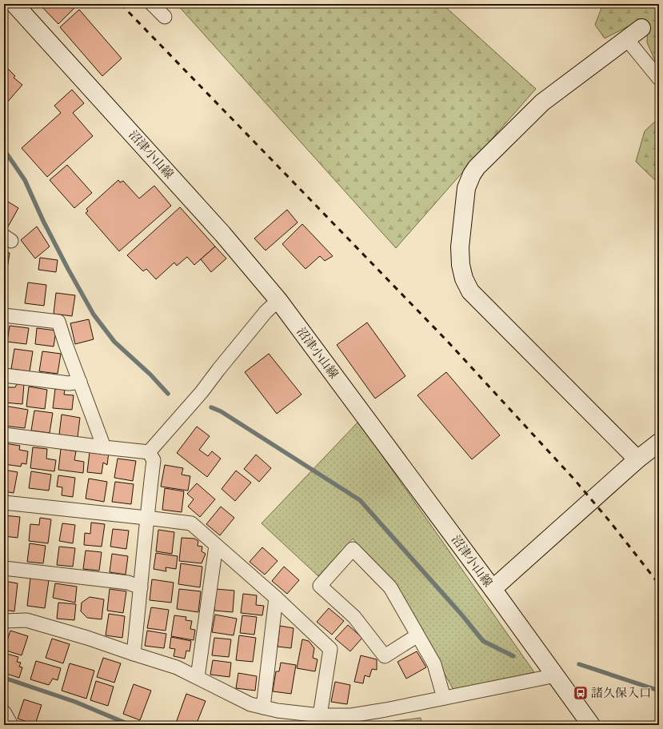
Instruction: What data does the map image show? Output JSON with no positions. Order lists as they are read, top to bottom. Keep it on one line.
{"streets":{"main road":["沼津小山線"]},"places":{"bus stop":["諸久保入口"]}}
